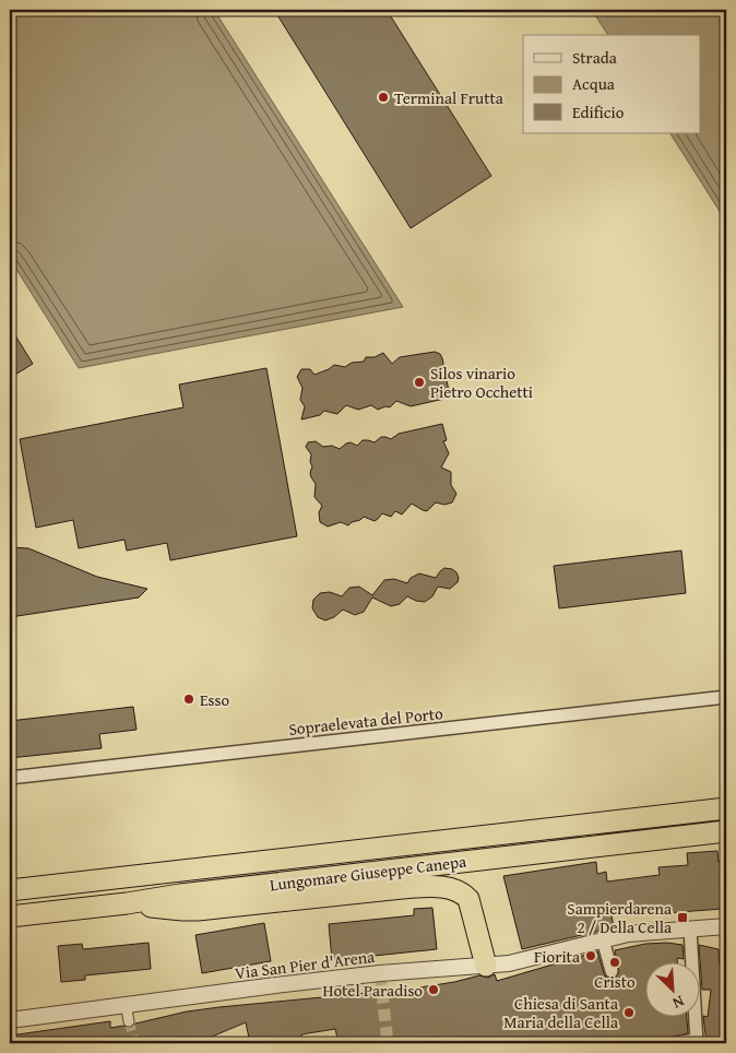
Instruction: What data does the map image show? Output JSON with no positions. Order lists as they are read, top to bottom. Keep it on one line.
{"streets":{"highway":["Lungomare Giuseppe Canepa"],"street":["Sopraelevata del Porto","Via San Pier d'Arena"]},"places":{"other":["Terminal Frutta","Silos vinario Pietro Occhetti","Esso","Fiorita","Cristo","Hotel Paradiso","Chiesa di Santa Maria della Cella"],"transit":["Sampierdarena 2 / Della Cella"]},"legend":["Strada","Acqua","Edificio"],"north":"bottom right"}
